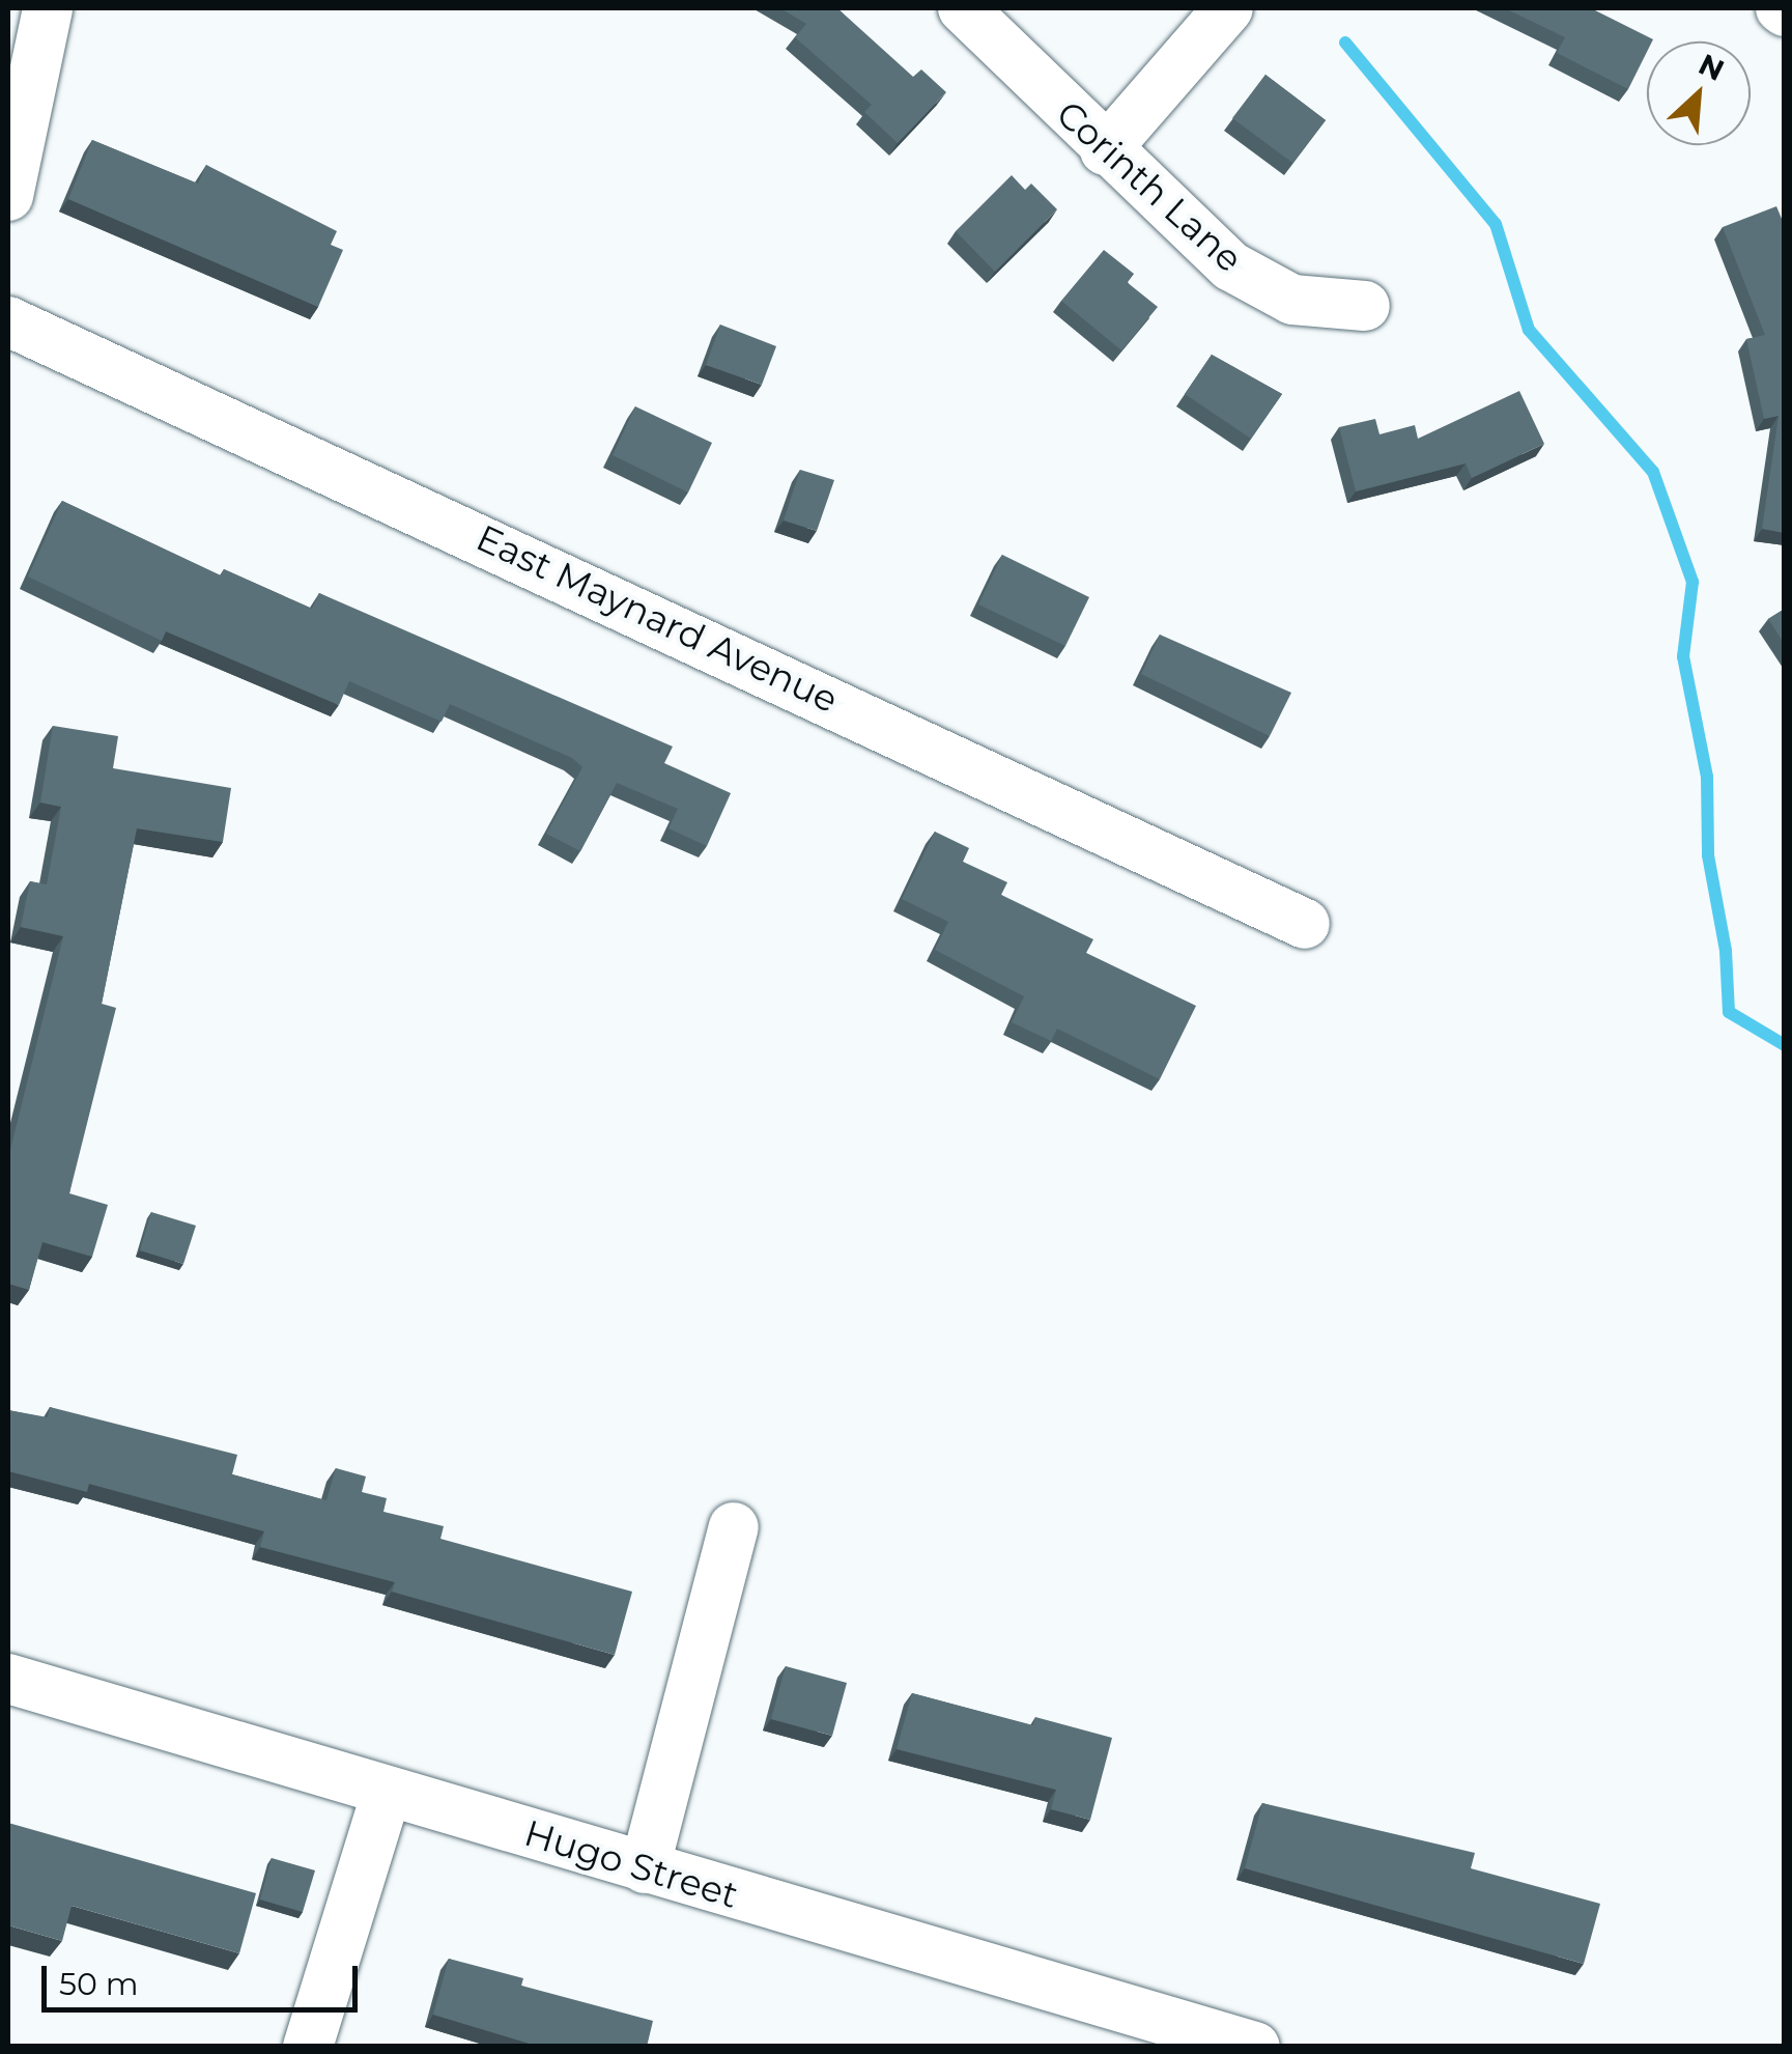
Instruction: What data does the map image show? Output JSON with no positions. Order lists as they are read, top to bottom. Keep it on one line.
{"streets":{"street":["Corinth Lane","East Maynard Avenue","Hugo Street"]},"scale_bar":"50 m","north":"top right"}
